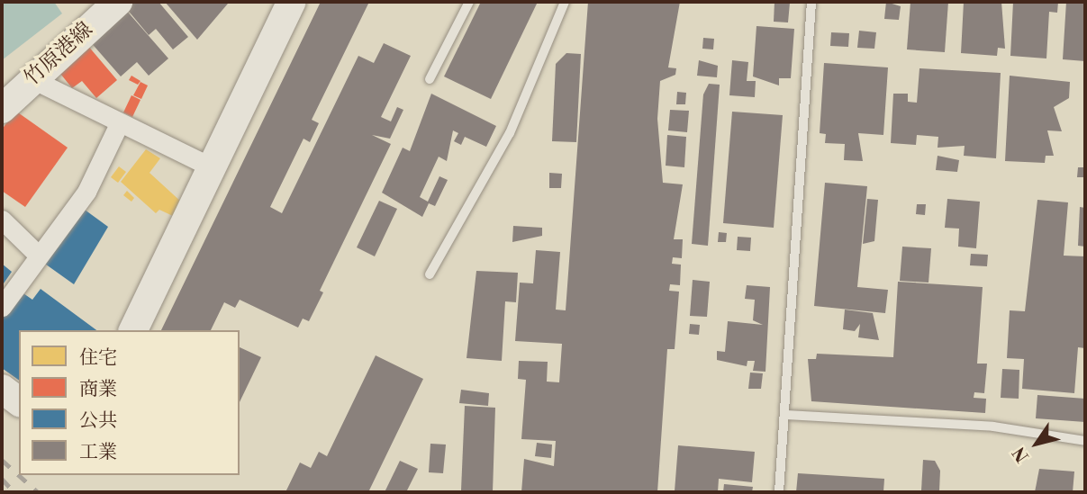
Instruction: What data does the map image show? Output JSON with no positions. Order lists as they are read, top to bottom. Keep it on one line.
{"streets":{"street":["竹原港線"]},"legend":["住宅","商業","公共","工業"],"north":"bottom left"}
